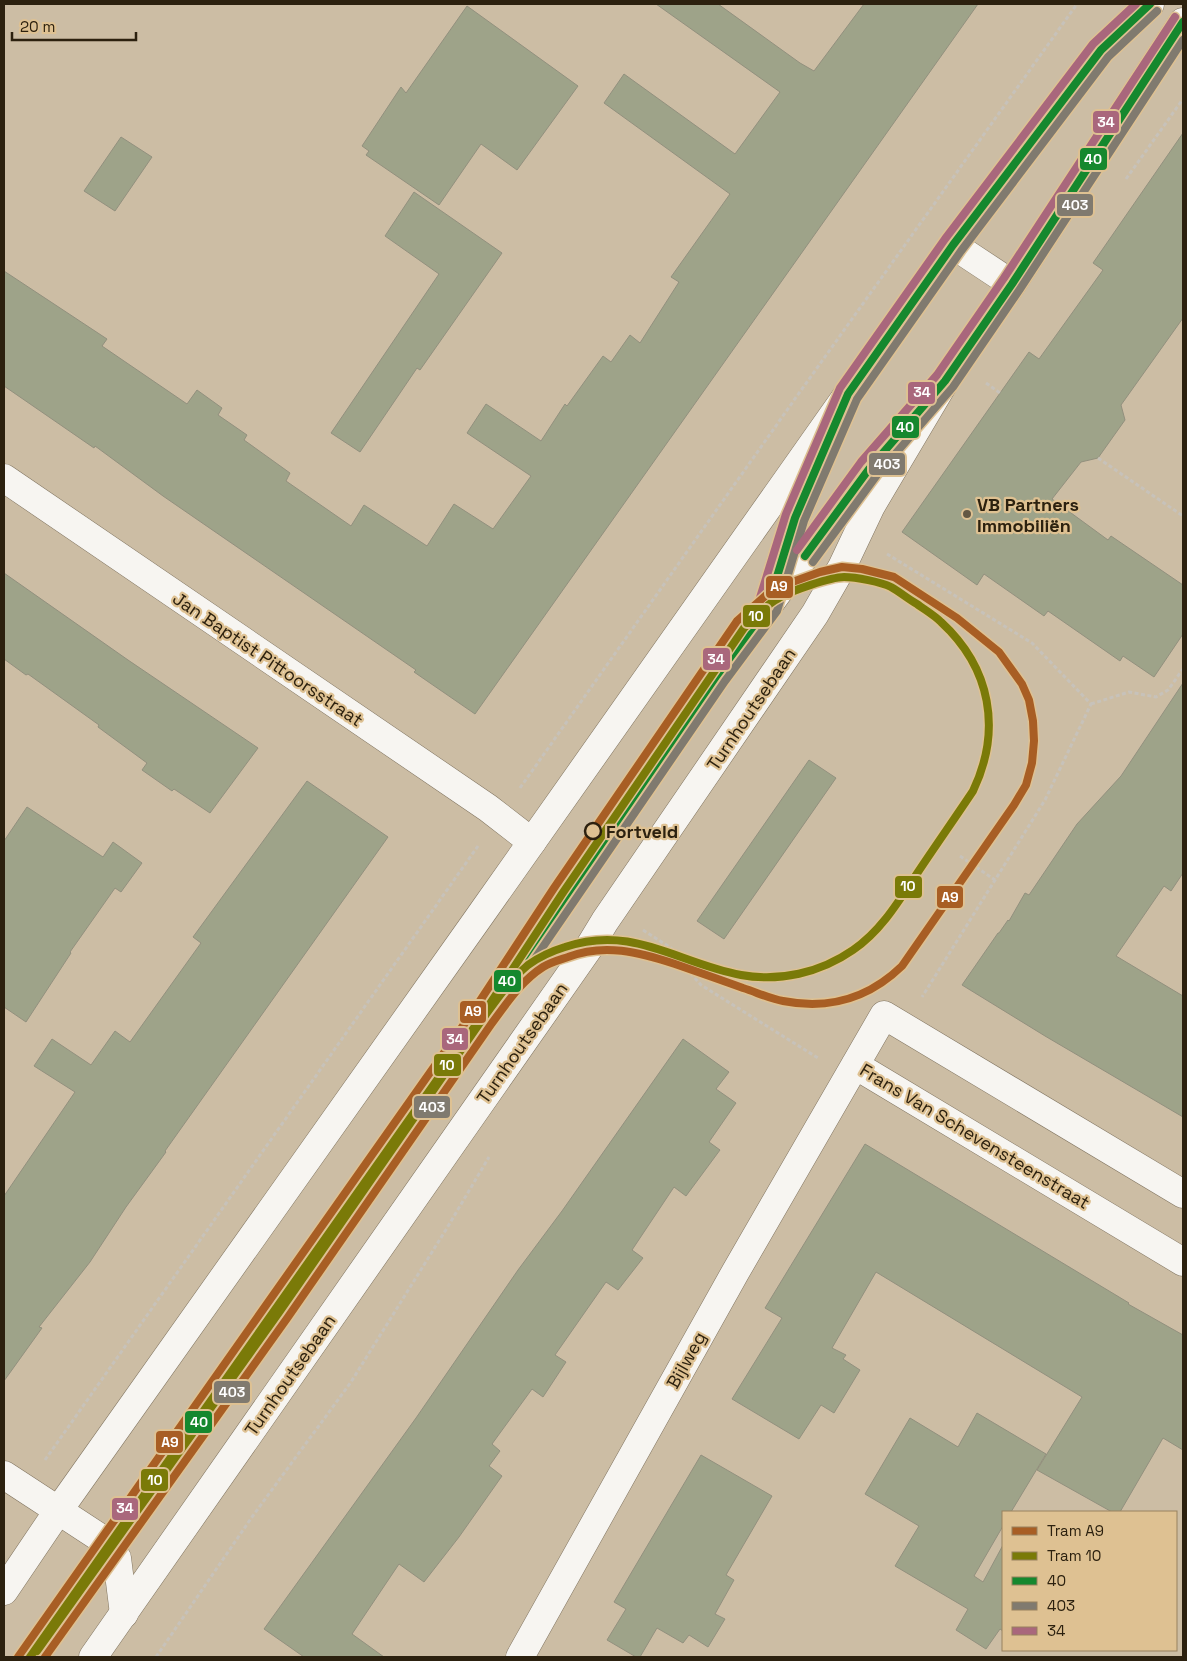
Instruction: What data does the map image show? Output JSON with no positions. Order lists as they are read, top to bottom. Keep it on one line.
{"streets":{"main road":["Jan Baptist Pittoorsstraat","Turnhoutsebaan","Frans Van Schevensteenstraat","Bijlweg"]},"crossings":[["Jan Baptist Pittoorsstraat","Turnhoutsebaan"],["Frans Van Schevensteenstraat","Bijlweg"]],"places":["VB Partners Immobiliën","Fortveld"],"lines":["transit line 40","transit line 34","transit line 403","tram line A9","tram line 10"],"legend":["Tram A9","Tram 10","40","403","34"],"scale_bar":"20 m"}
